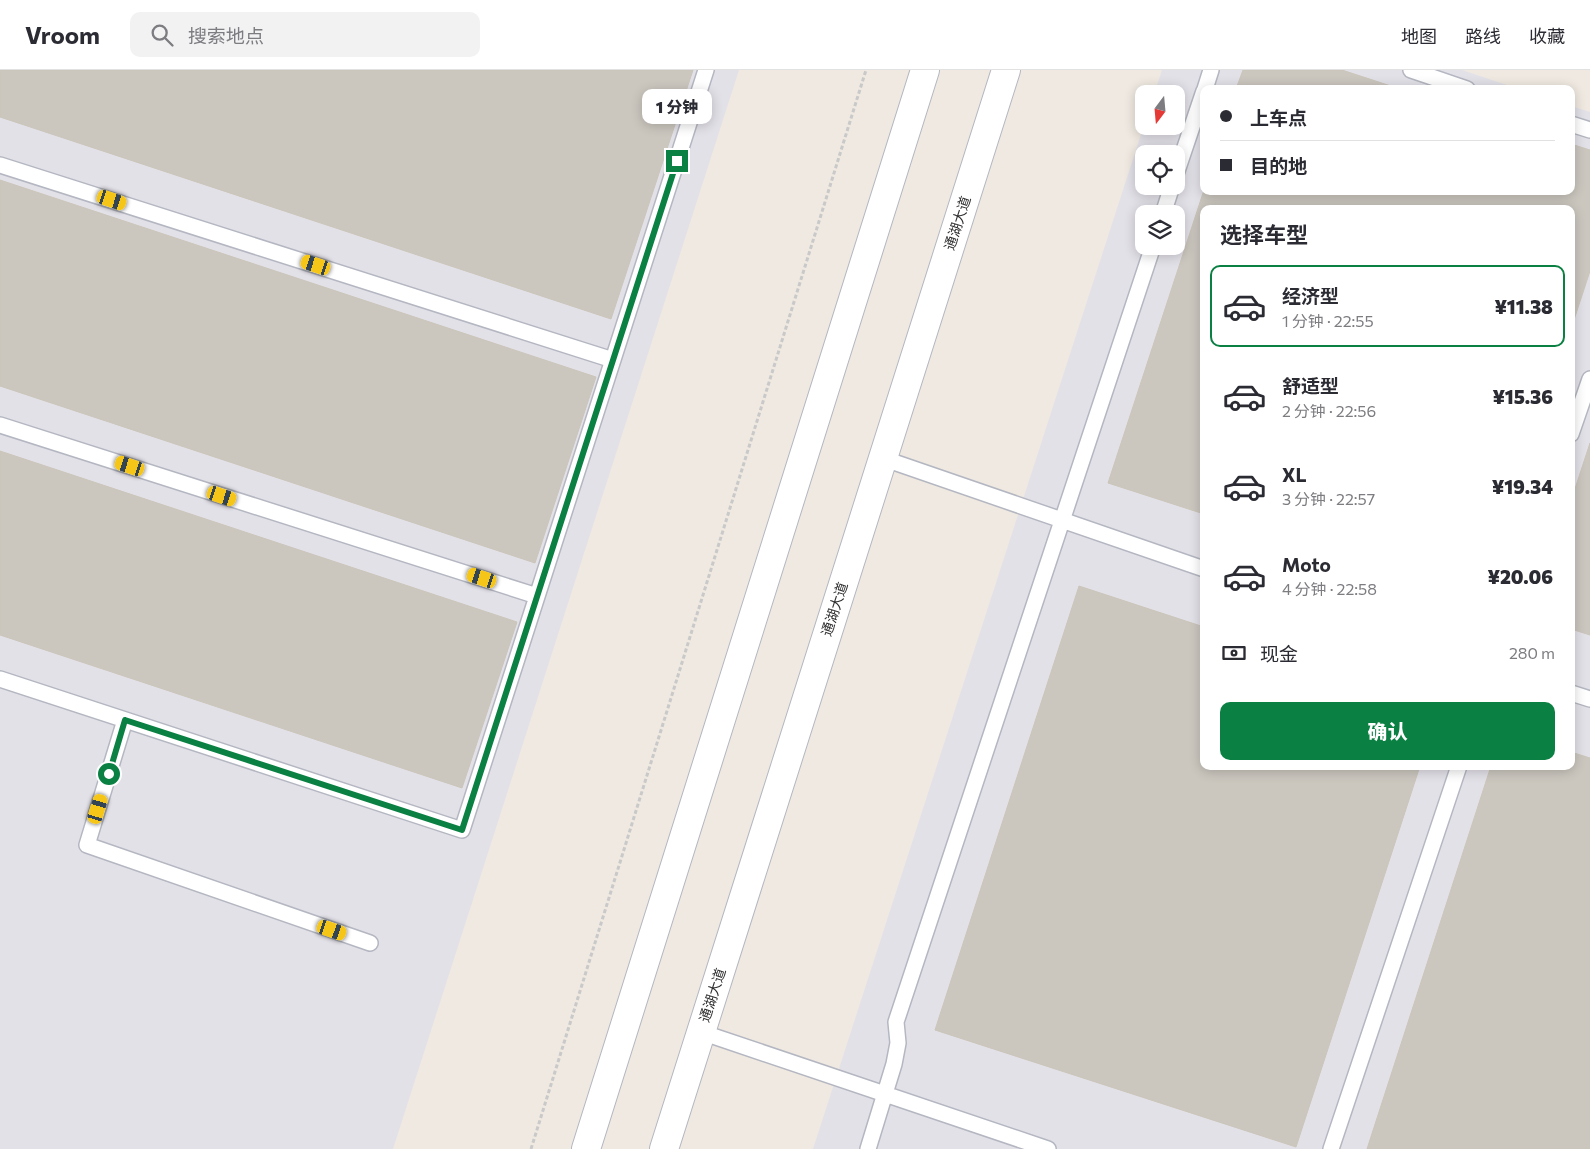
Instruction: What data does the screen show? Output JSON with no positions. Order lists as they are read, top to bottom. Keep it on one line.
{"streets":{"main road":["通湖大道"]},"north":"bottom","page":{"header":"Vroom","search":"搜索地点","nav":["地图","路线","收藏"],"banner":["上车点","目的地"],"bubble":"1 分钟","heading":"选择车型","list":[{"name":"经济型","note":"1 分钟 · 22:55","value":"¥11.38"},{"name":"舒适型","note":"2 分钟 · 22:56","value":"¥15.36"},{"name":"XL","note":"3 分钟 · 22:57","value":"¥19.34"},{"name":"Moto","note":"4 分钟 · 22:58","value":"¥20.06"}],"pay":["现金","280 m"],"buttons":"确认"}}
